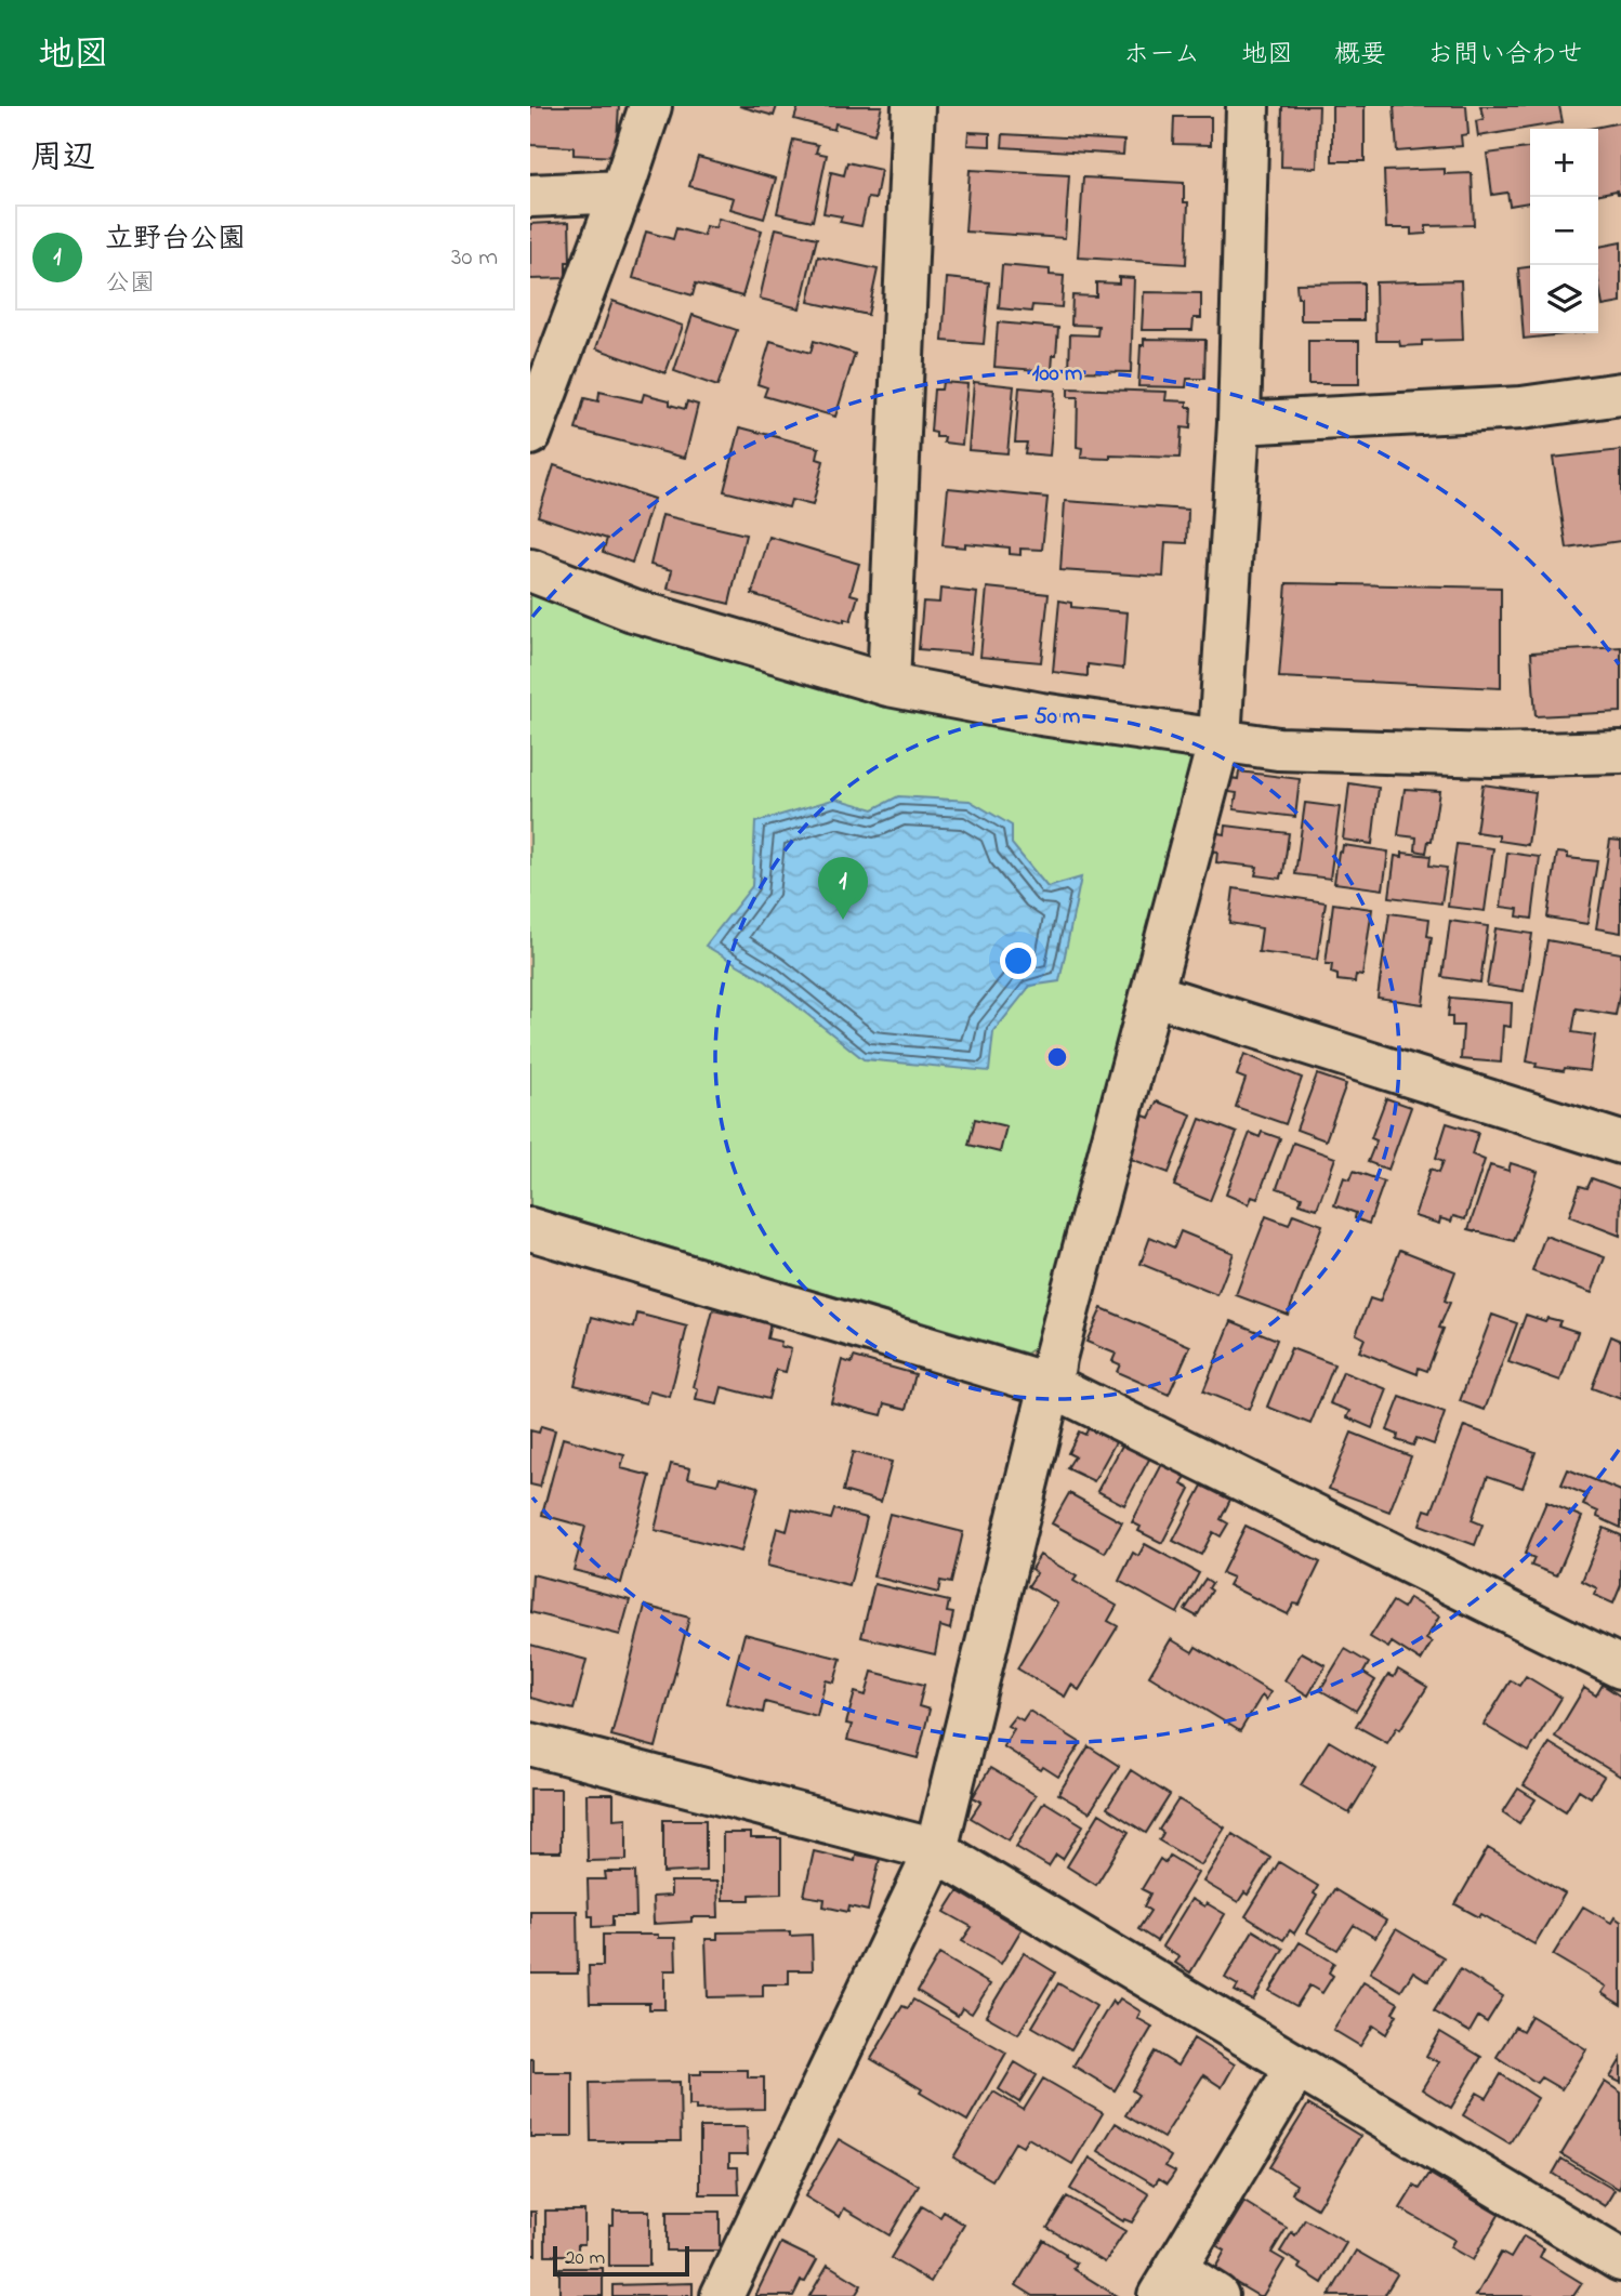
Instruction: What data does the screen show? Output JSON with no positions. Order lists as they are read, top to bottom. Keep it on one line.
{"scale_bar":"20 m","page":{"header":"地図","nav":["ホーム","地図","概要","お問い合わせ"],"heading":"周辺","map_buttons":["+","−"],"list":[{"mark":"1","name":"立野台公園","note":"公園","value":"30 m"}],"pins":"1","scale":"20 m"},"rings":["100 m","50 m"]}
